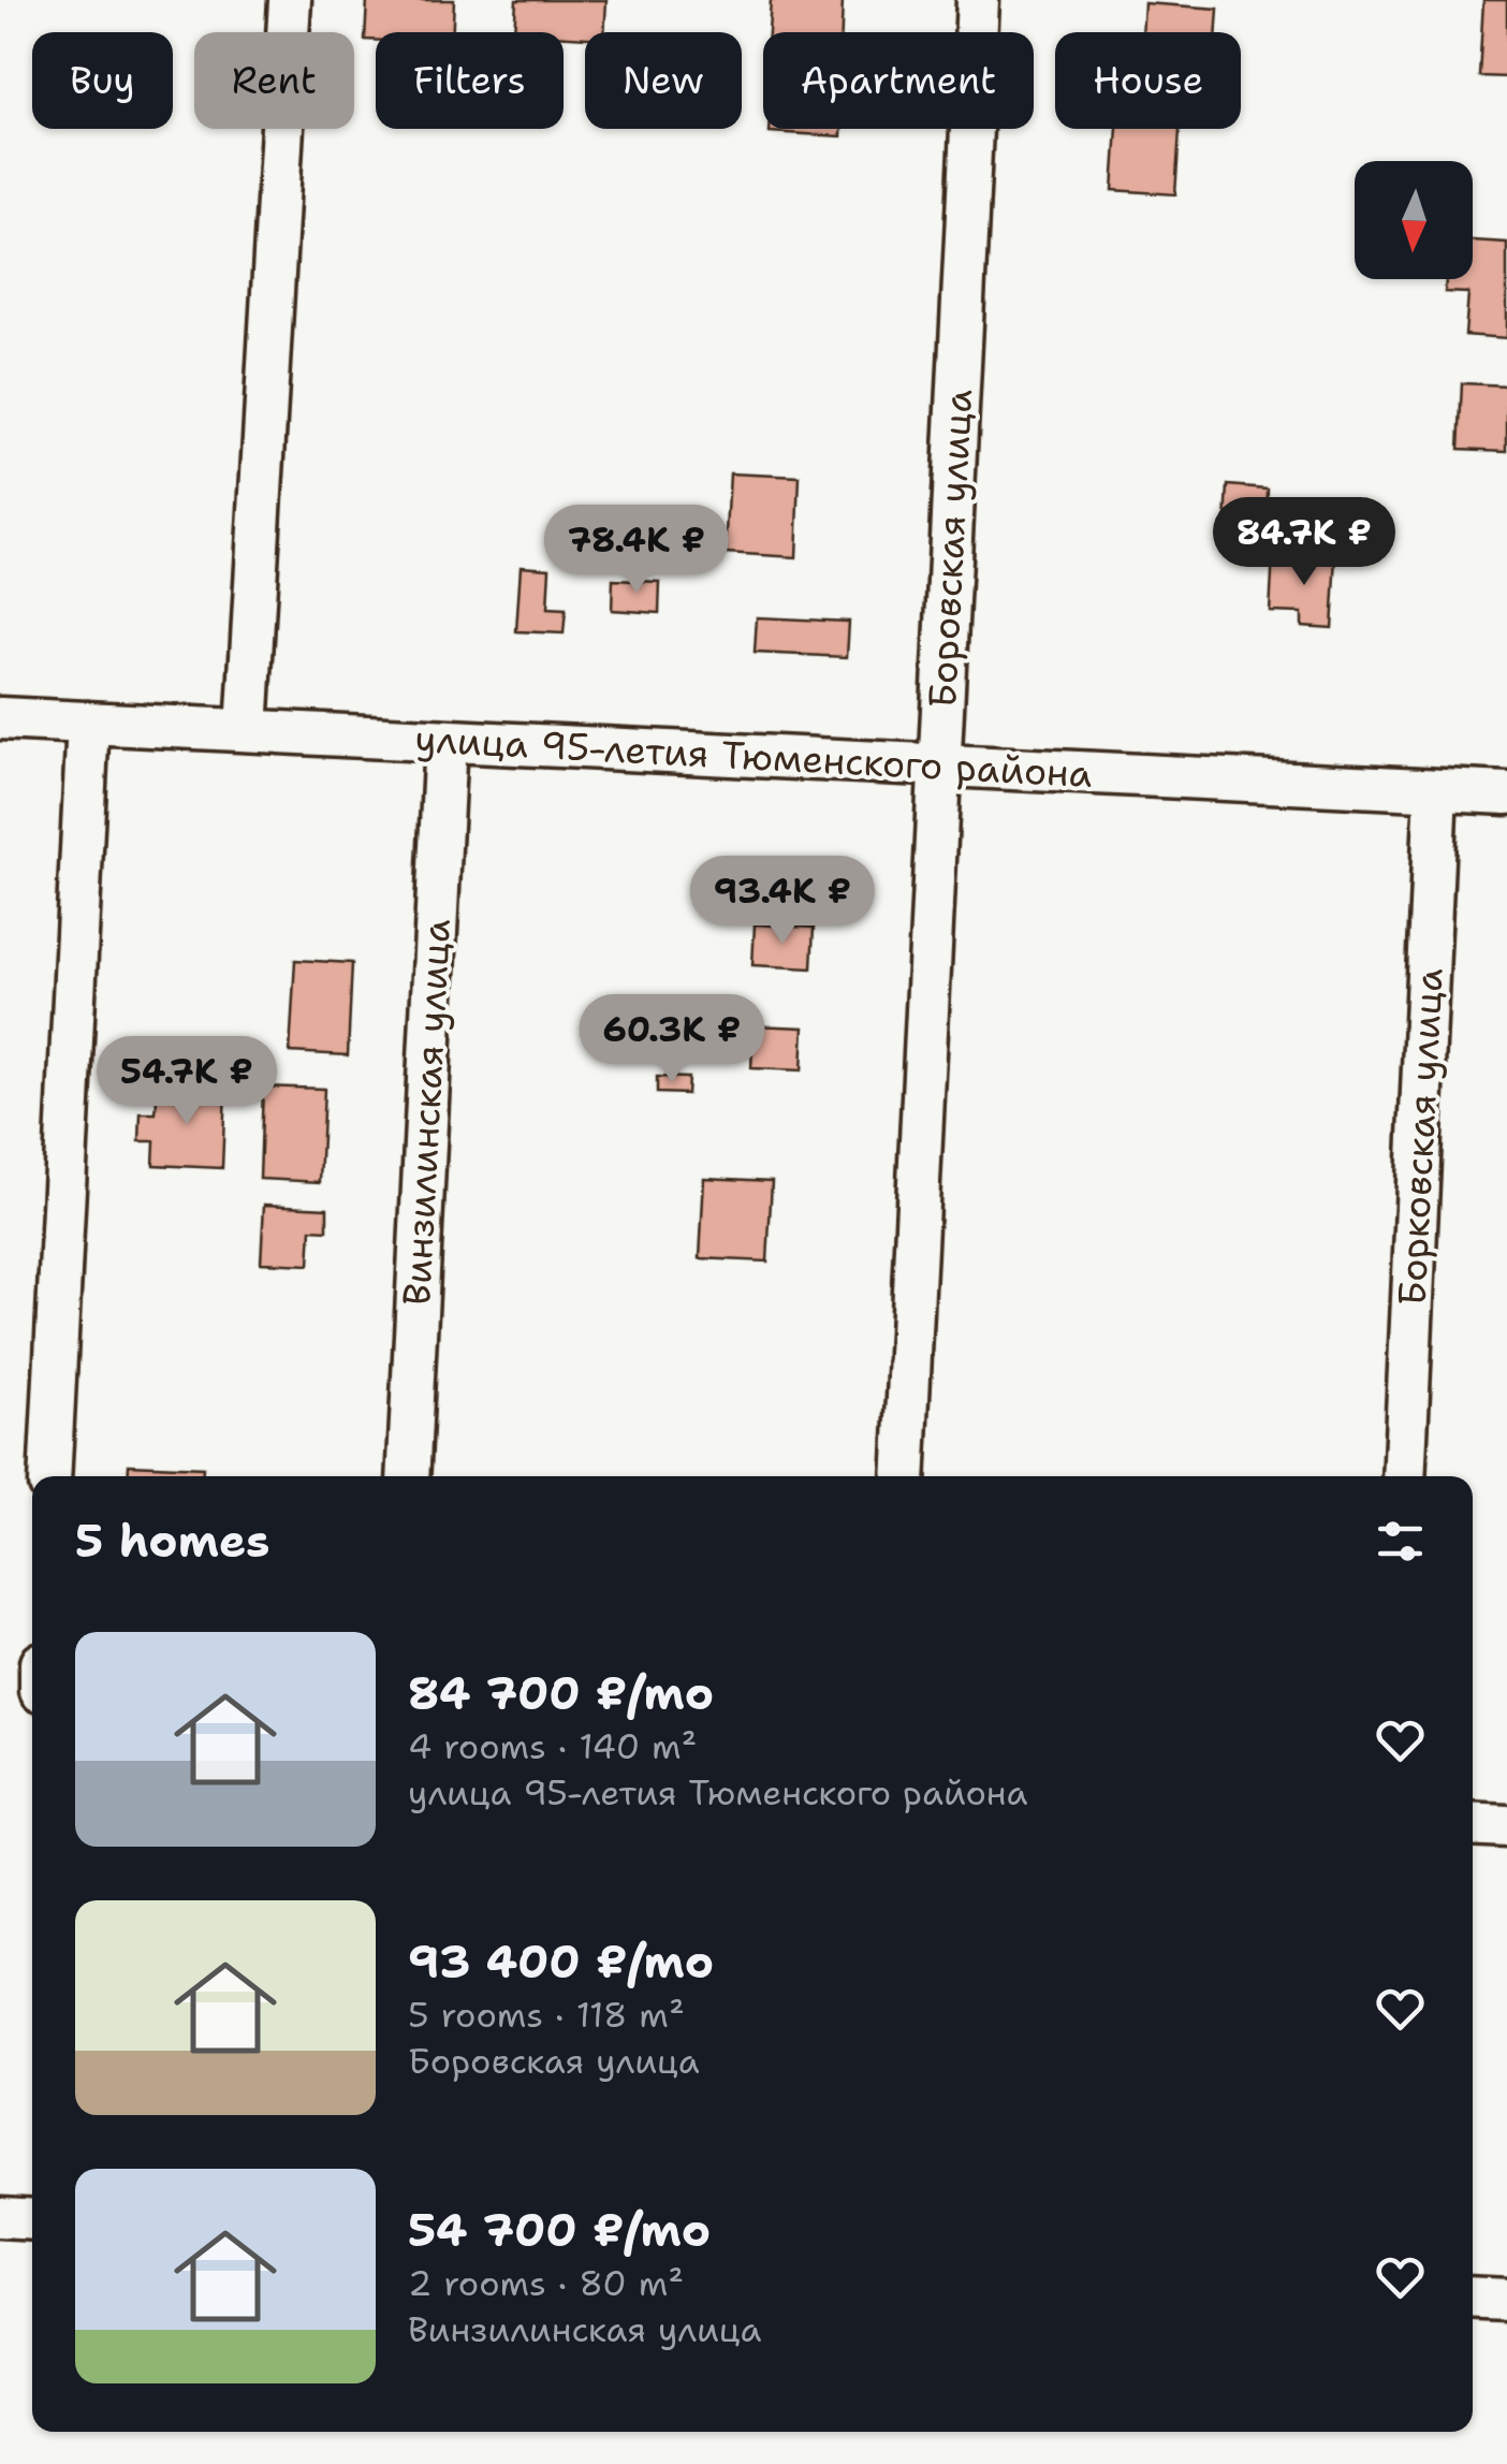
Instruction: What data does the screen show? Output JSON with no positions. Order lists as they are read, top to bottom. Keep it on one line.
{"streets":{"street":["Боровская улица","улица 95-летия Тюменского района","Винзилинская улица","Борковская улица"]},"crossings":[["Боровская улица","улица 95-летия Тюменского района"],["улица 95-летия Тюменского района","Винзилинская улица"],["улица 95-летия Тюменского района","Борковская улица"]],"north":"bottom","page":{"chip":["Buy","Rent","Filters","New","Apartment","House"],"price":["84.7K ₽","78.4K ₽","93.4K ₽","60.3K ₽","54.7K ₽"],"heading":"5 homes","list":[{"name":"84 700 ₽/mo","note":"4 rooms · 140 m² · улица 95-летия Тюменского района"},{"name":"93 400 ₽/mo","note":"5 rooms · 118 m² · Боровская улица"},{"name":"54 700 ₽/mo","note":"2 rooms · 80 m² · Винзилинская улица"}]}}
